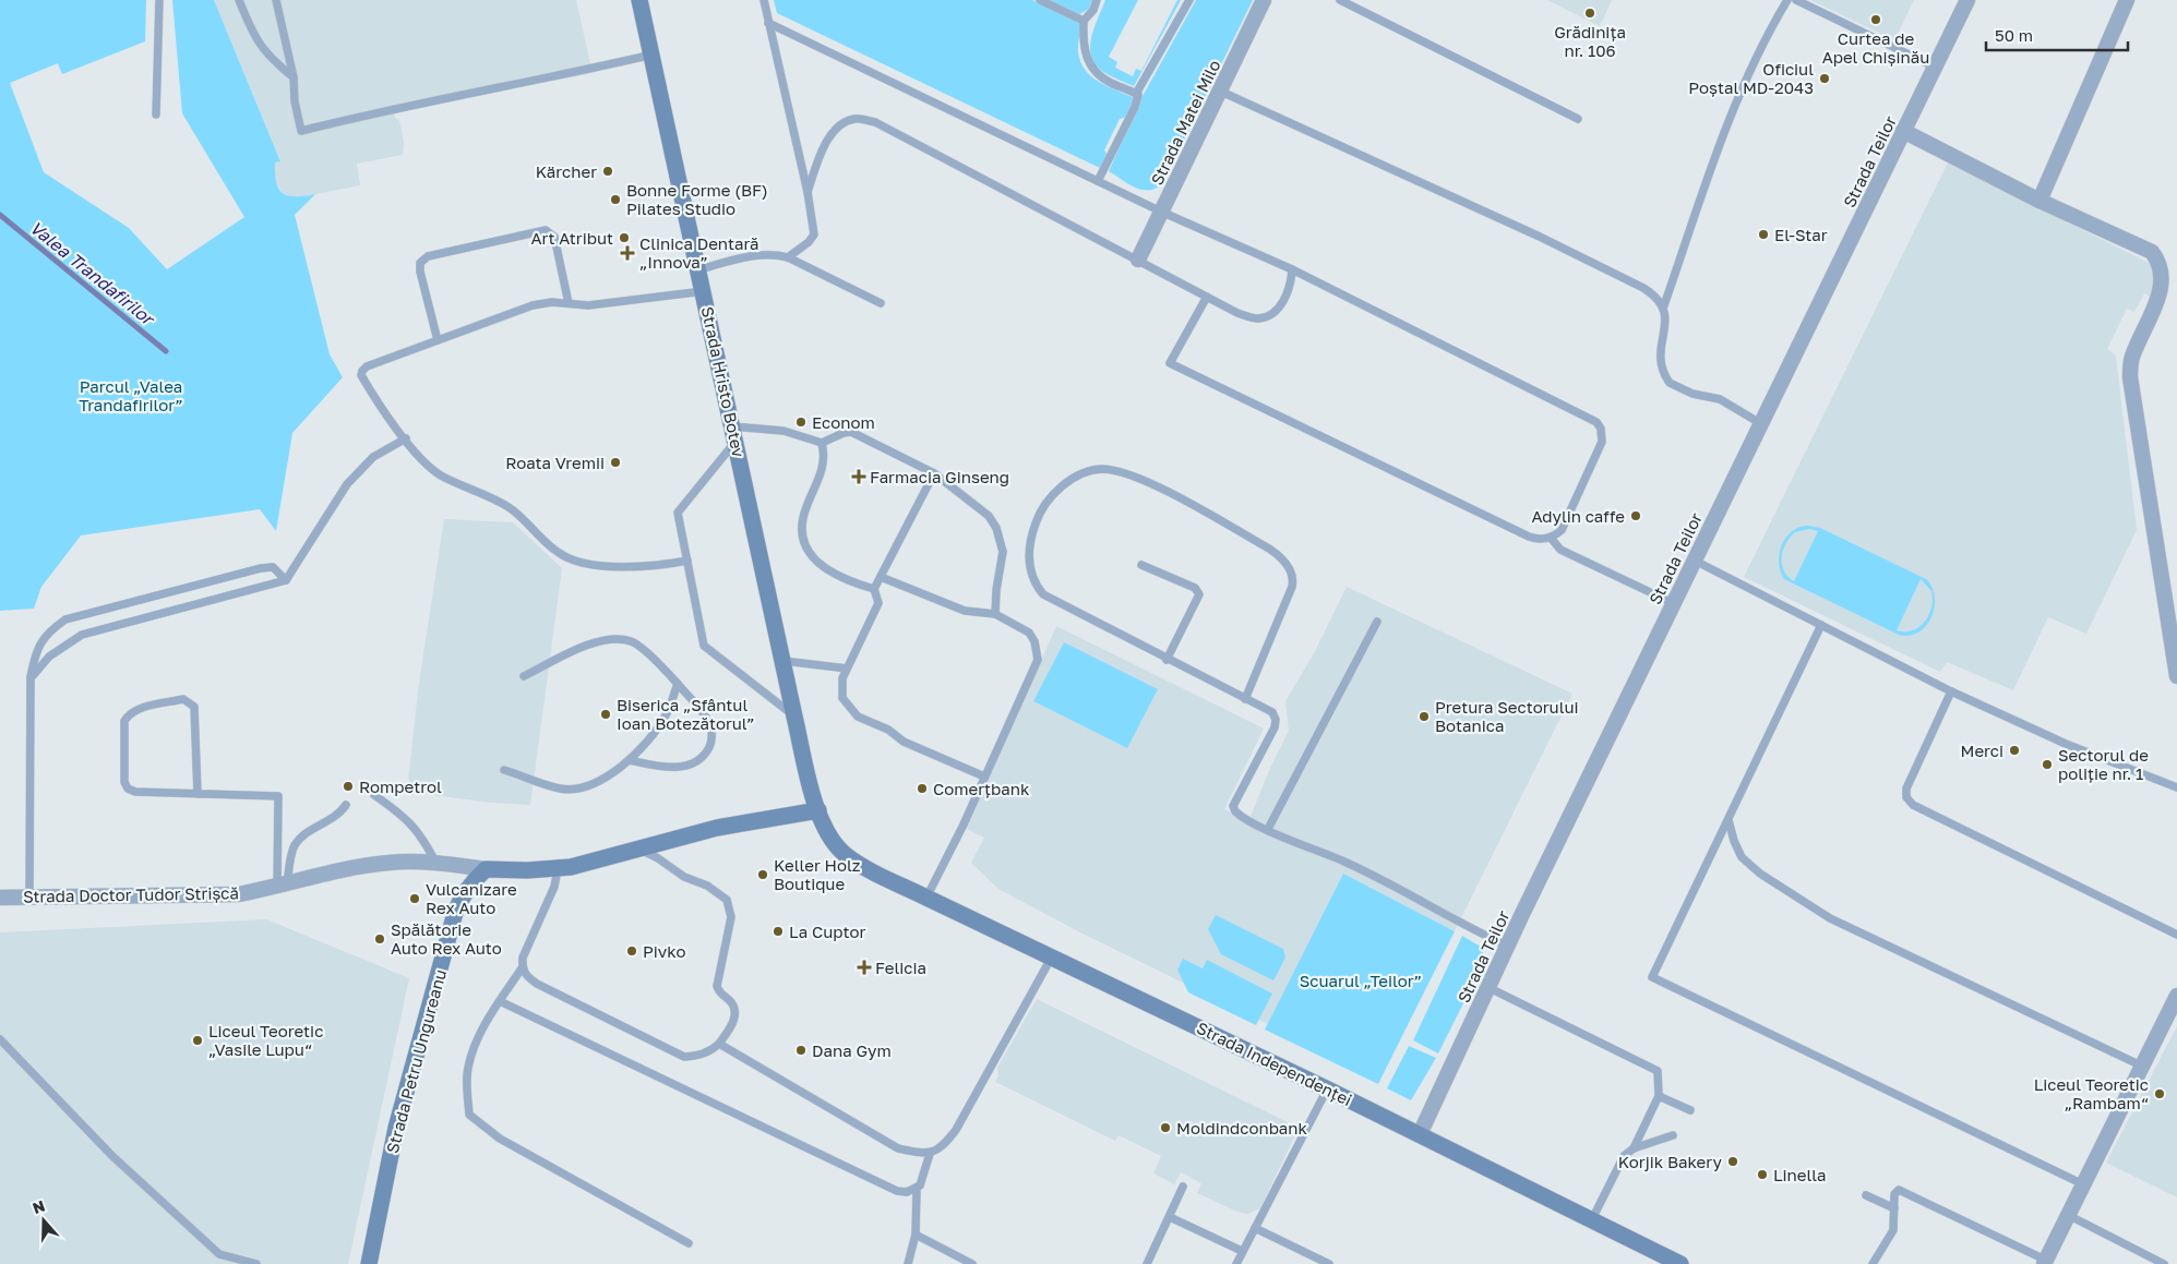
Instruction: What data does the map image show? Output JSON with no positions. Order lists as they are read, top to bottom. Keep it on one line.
{"streets":{"main road":["Strada Hristo Botev","Strada Doctor Tudor Strișcă","Strada Petru Ungureanu","Strada Independenței"],"street":["Strada Matei Milo","Strada Teilor"]},"crossings":[["Strada Teilor","Strada Independenței"],["Strada Hristo Botev","Strada Doctor Tudor Strișcă"],["Strada Hristo Botev","Strada Independenței"],["Strada Doctor Tudor Strișcă","Strada Petru Ungureanu"],["Strada Doctor Tudor Strișcă","Strada Independenței"]],"water":["Valea Trandafirilor"],"parks":["Parcul „Valea Trandafirilor”","Scuarul „Teilor”"],"places":{"other":["Grădinița nr. 106","Curtea de Apel Chișinău","Oficiul Poștal MD-2043","Kärcher","Bonne Forme (BF) Pilates Studio","El-Star","Art Atribut","Econom","Roata Vremii","Adylin caffe","Biserica „Sfântul Ioan Botezătorul”","Pretura Sectorului Botanica","Merci","Sectorul de poliție nr. 1","Rompetrol","Comerțbank","Keller Holz Boutique","Vulcanizare Rex Auto","La Cuptor","Spălătorie Auto Rex Auto","Pivko","Liceul Teoretic „Vasile Lupu“","Dana Gym","Liceul Teoretic „Rambam“","Moldindconbank","Korjik Bakery","Linella"],"health":["Clinica Dentară „Innova”","Farmacia Ginseng","Felicia"]},"scale_bar":"50 m","north":"top"}
